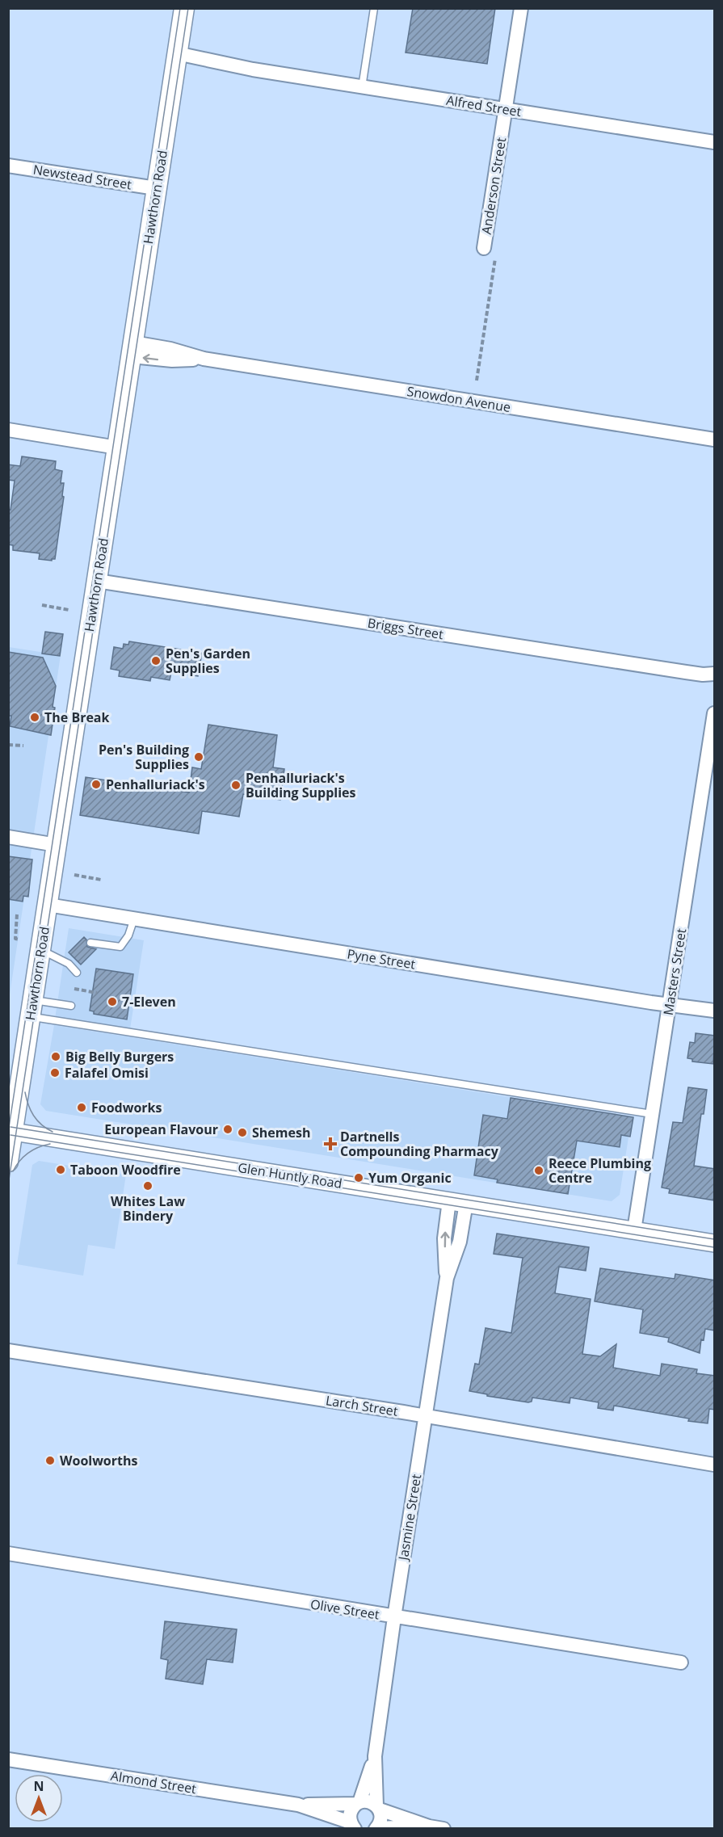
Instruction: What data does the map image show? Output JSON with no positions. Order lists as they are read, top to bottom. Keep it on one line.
{"streets":{"main road":["Hawthorn Road"],"street":["Alfred Street","Newstead Street","Anderson Street","Snowdon Avenue","Briggs Street","Pyne Street","Masters Street","Glen Huntly Road","Larch Street","Jasmine Street","Olive Street","Almond Street"]},"crossings":[["Alfred Street","Anderson Street"],["Alfred Street","Hawthorn Road"],["Newstead Street","Hawthorn Road"],["Hawthorn Road","Snowdon Avenue"],["Hawthorn Road","Briggs Street"],["Hawthorn Road","Pyne Street"],["Hawthorn Road","Glen Huntly Road"],["Pyne Street","Masters Street"],["Masters Street","Glen Huntly Road"],["Glen Huntly Road","Jasmine Street"],["Larch Street","Jasmine Street"],["Jasmine Street","Olive Street"],["Jasmine Street","Almond Street"]],"places":{"other":["Pen's Garden Supplies","The Break","Pen's Building Supplies","Penhalluriack's","Penhalluriack's Building Supplies","7-Eleven","Big Belly Burgers","Falafel Omisi","Foodworks","European Flavour","Shemesh","Taboon Woodfire","Reece Plumbing Centre","Yum Organic","Whites Law Bindery","Woolworths"],"health":["Dartnells Compounding Pharmacy"]},"north":"top"}
